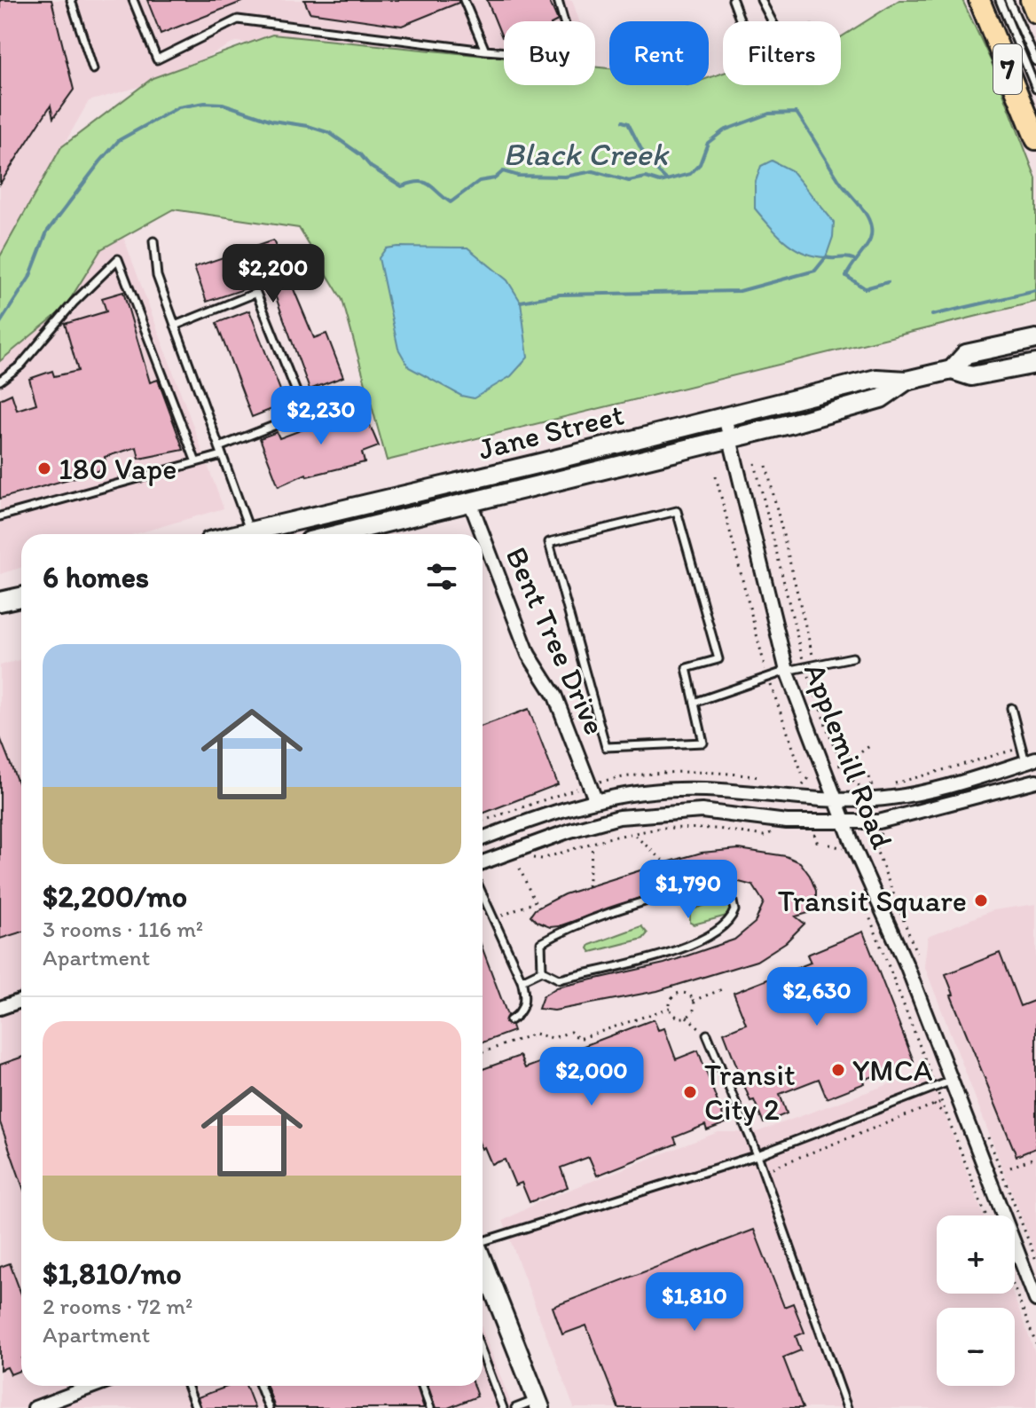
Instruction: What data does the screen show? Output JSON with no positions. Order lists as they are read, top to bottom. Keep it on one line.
{"streets":{"main road":["7","Jane Street"],"street":["Bent Tree Drive","Applemill Road"]},"crossings":[["Jane Street","Bent Tree Drive"],["Jane Street","Applemill Road"]],"water":["Black Creek"],"places":["180 Vape","Transit Square","YMCA","Transit City 2"],"page":{"chip":["Buy","Rent","Filters"],"price":["$2,200","$2,230","$1,790","$2,630","$2,000","$1,810"],"heading":"6 homes","list":[{"name":"$2,200/mo","note":"3 rooms · 116 m² · Apartment"},{"name":"$1,810/mo","note":"2 rooms · 72 m² · Apartment"}],"map_buttons":["+","−"]}}
